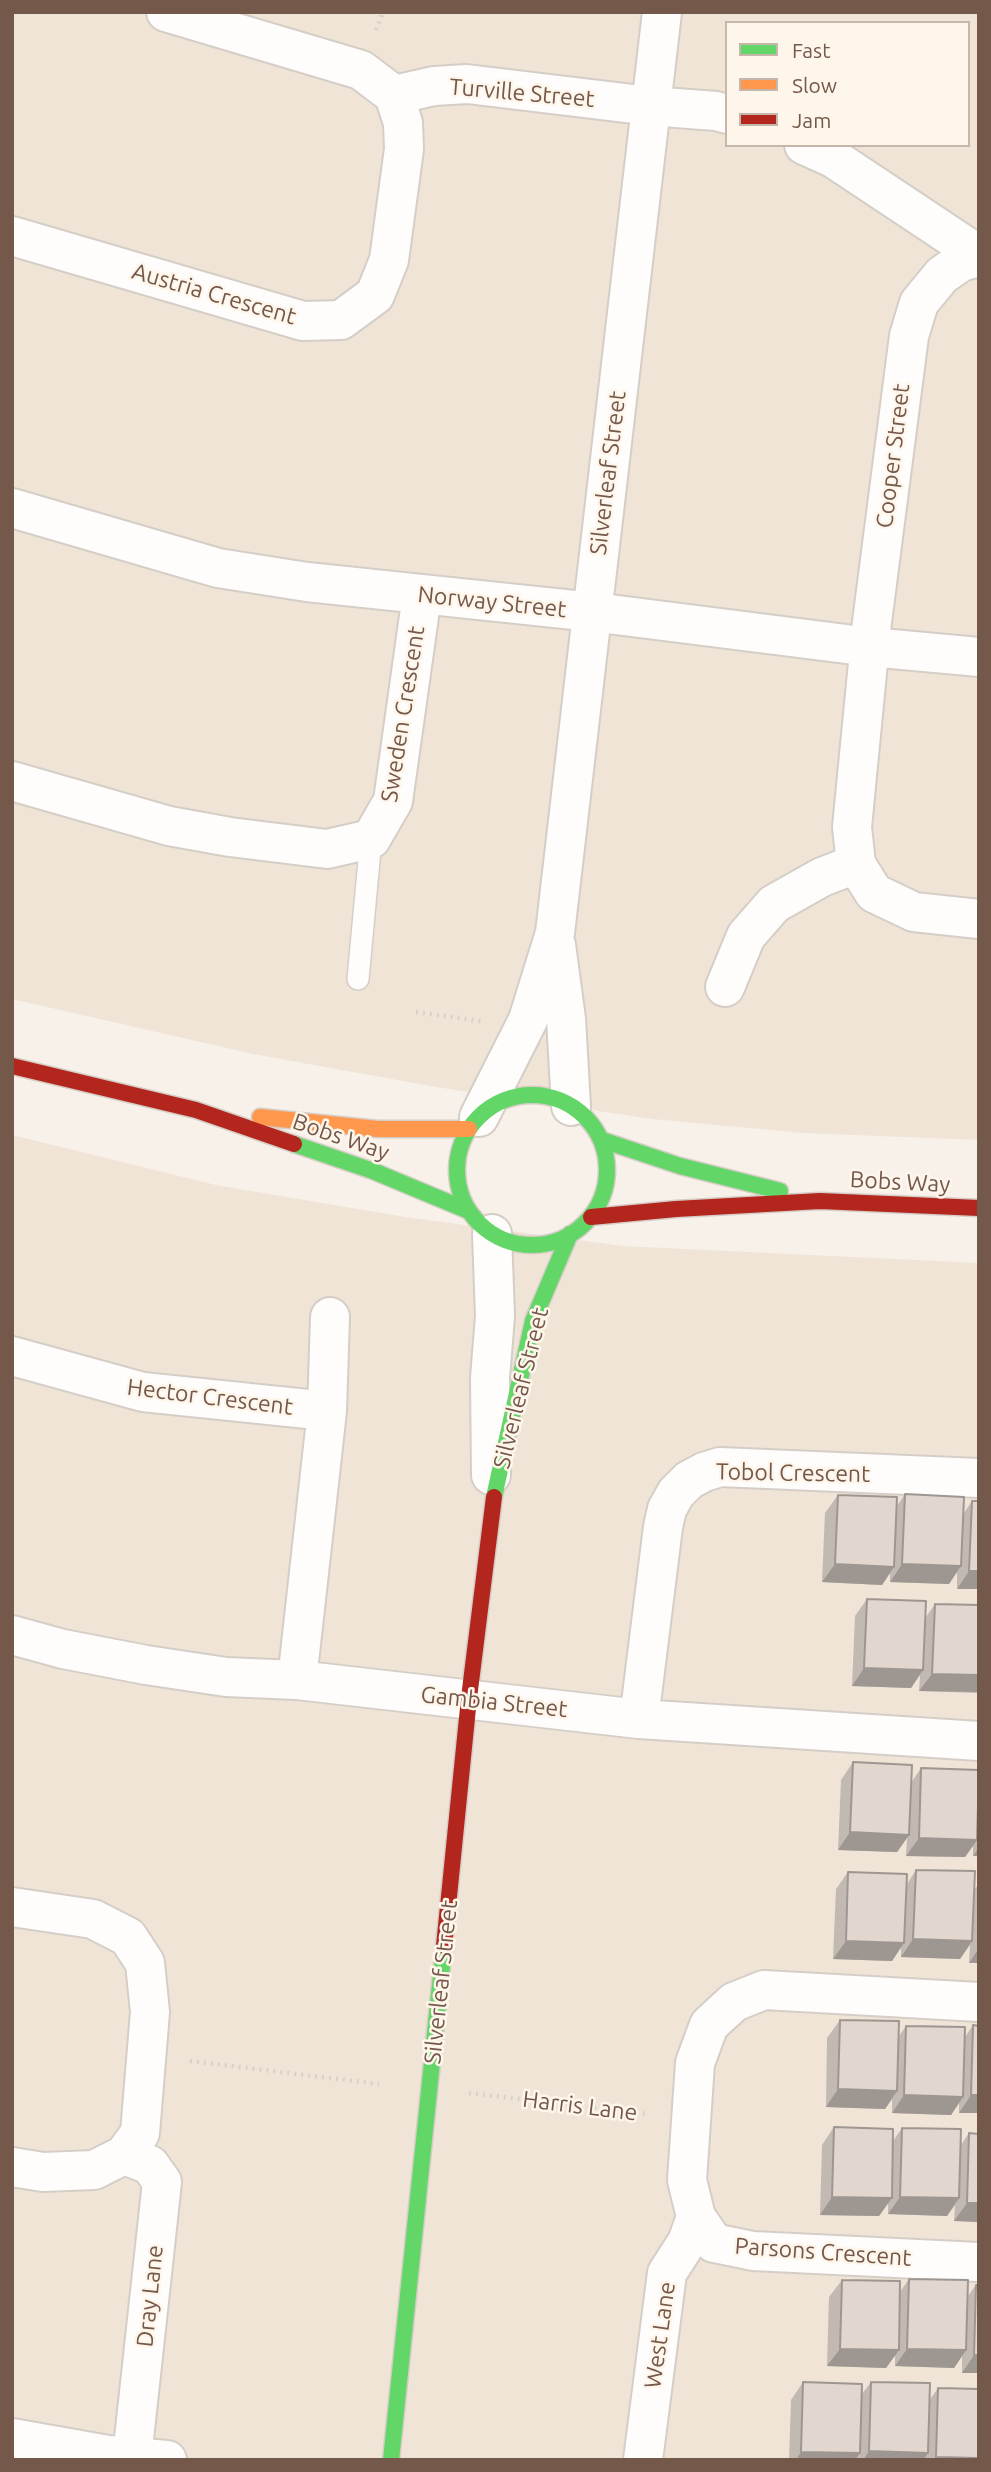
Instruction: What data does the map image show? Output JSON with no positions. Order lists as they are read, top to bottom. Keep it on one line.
{"streets":{"street":["Turville Street","Austria Crescent","Cooper Street","Silverleaf Street","Norway Street","Sweden Crescent","Bobs Way","Hector Crescent","Tobol Crescent","Gambia Street","Parsons Crescent","Dray Lane","West Lane"],"path":["Harris Lane"]},"crossings":[["Turville Street","Austria Crescent"],["Turville Street","Silverleaf Street"],["Cooper Street","Norway Street"],["Silverleaf Street","Norway Street"],["Silverleaf Street","Bobs Way"],["Silverleaf Street","Gambia Street"],["Norway Street","Sweden Crescent"],["Hector Crescent","Gambia Street"],["Tobol Crescent","Gambia Street"],["Harris Lane","Parsons Crescent"],["Parsons Crescent","West Lane"]],"legend":["Fast","Slow","Jam"]}
